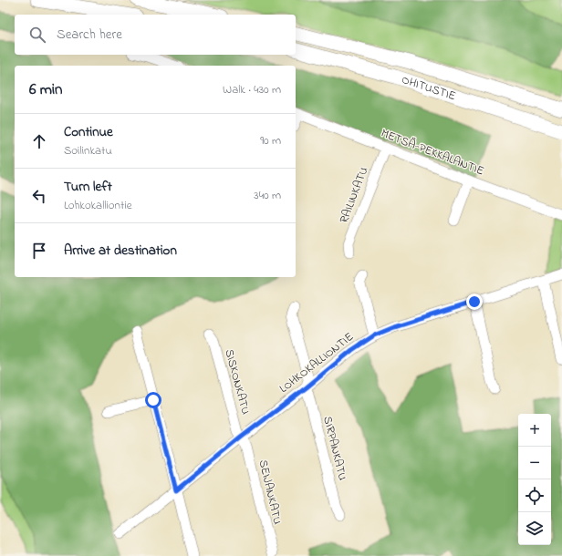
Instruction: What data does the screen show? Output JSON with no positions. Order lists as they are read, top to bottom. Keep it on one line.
{"streets":{"highway":["OHITUSTIE"],"street":["METSÄ-PEKKALANTIE","RAILINKATU","LOHKOKALLIONTIE","SISKONKATU","SIRPANKATU","SEIJANKATU"]},"crossings":[["METSÄ-PEKKALANTIE","RAILINKATU"],["LOHKOKALLIONTIE","SISKONKATU"],["LOHKOKALLIONTIE","SIRPANKATU"],["LOHKOKALLIONTIE","SEIJANKATU"],["SISKONKATU","SEIJANKATU"]],"page":{"search":"Search here","heading":["6 min","Walk · 430 m"],"list":[["Continue","Soilinkatu","90 m"],["Turn left","Lohkokalliontie","340 m"],"Arrive at destination"],"map_buttons":["+","−"]}}
